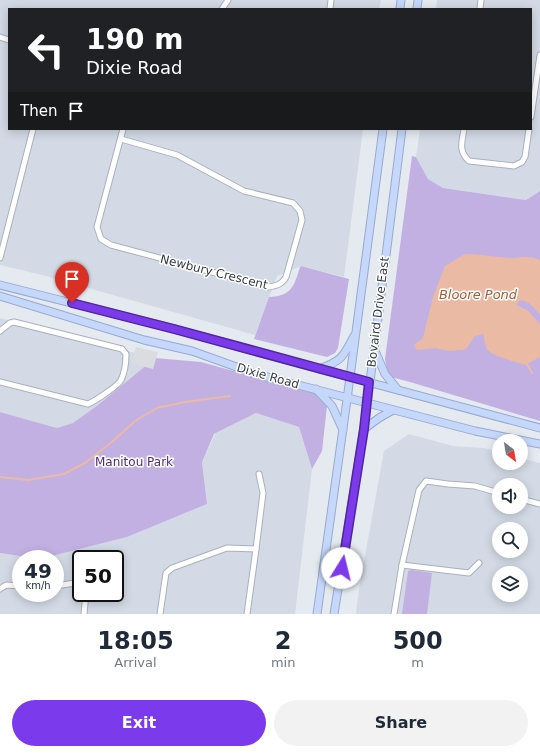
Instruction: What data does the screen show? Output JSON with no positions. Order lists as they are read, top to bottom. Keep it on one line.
{"streets":{"main road":["Bovaird Drive East","Dixie Road"],"street":["Newbury Crescent"]},"crossings":[["Bovaird Drive East","Dixie Road"]],"water":["Bloore Pond"],"parks":["Manitou Park"],"north":"bottom right","page":{"turn":["190 m","Dixie Road"],"then":"Then","speed":"49 km/h","limit":"50","eta":["18:05","Arrival","2","min","500","m"],"buttons":["Exit","Share"]}}
